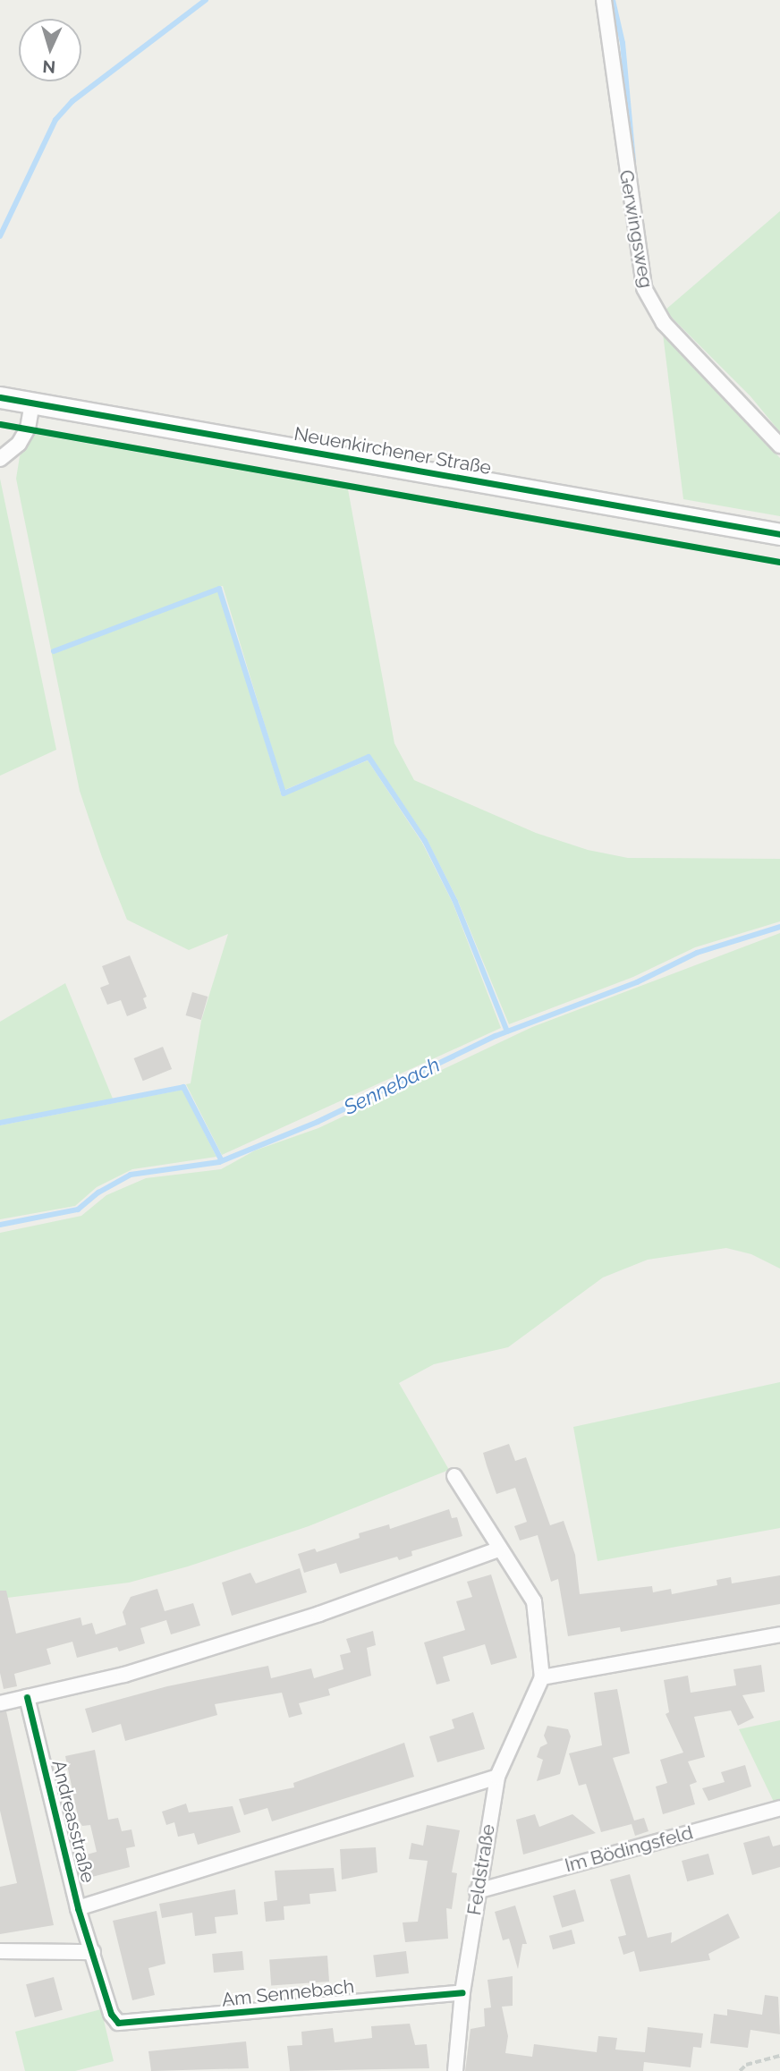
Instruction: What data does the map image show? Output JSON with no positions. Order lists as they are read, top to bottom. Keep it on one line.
{"streets":{"street":["Gerwingsweg","Neuenkirchener Straße","Andreasstraße","Im Bödingsfeld","Feldstraße","Am Sennebach"]},"crossings":[["Andreasstraße","Feldstraße"],["Andreasstraße","Am Sennebach"],["Im Bödingsfeld","Feldstraße"],["Feldstraße","Am Sennebach"]],"water":["Sennebach"],"north":"bottom"}
